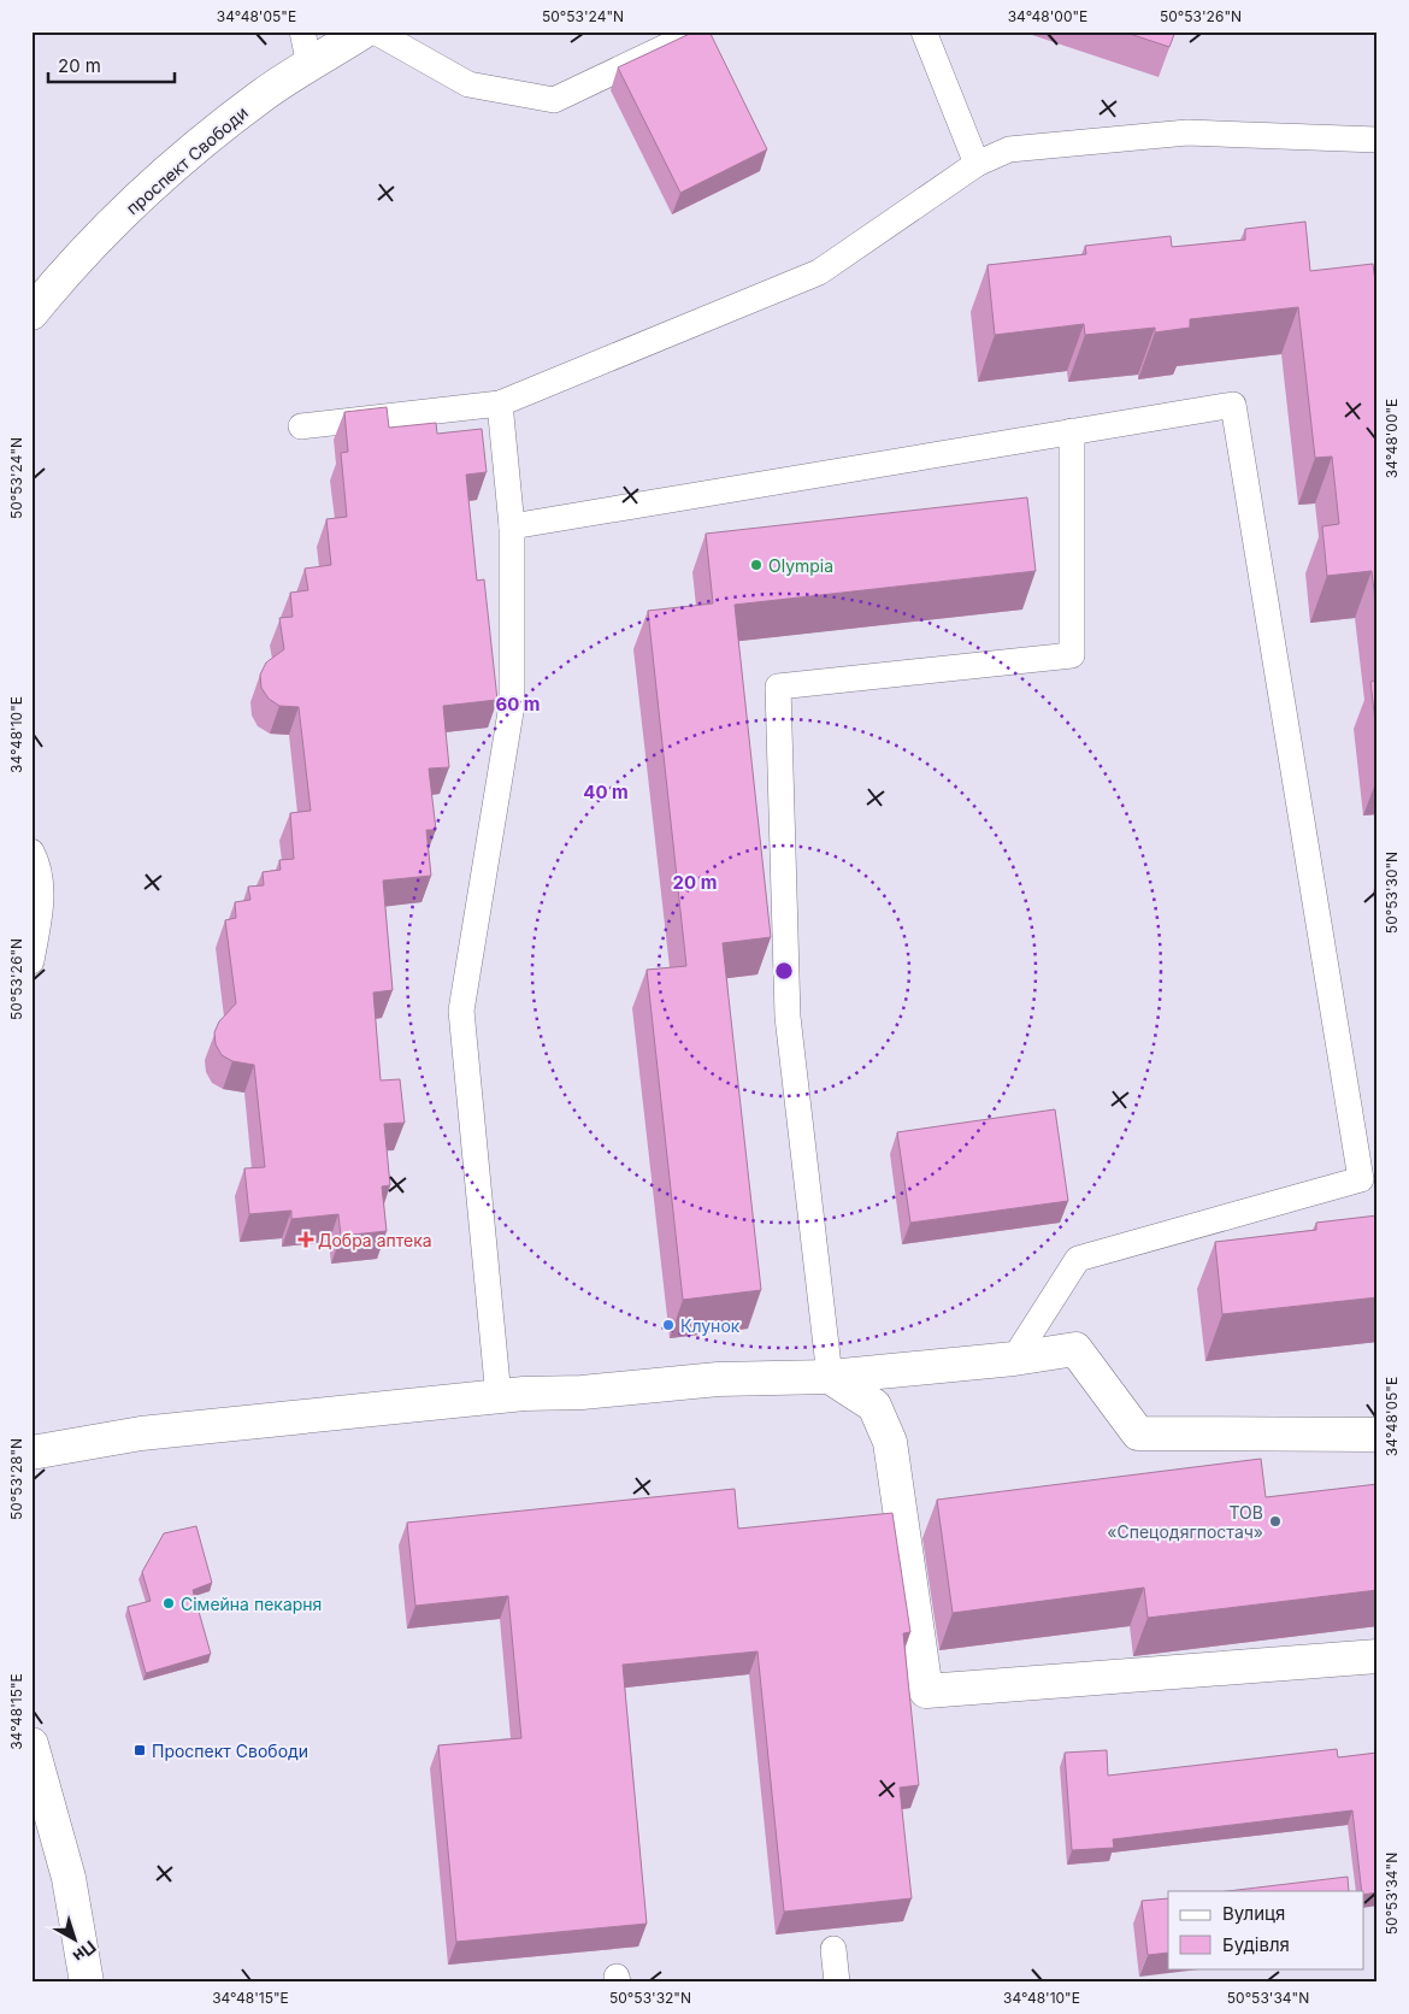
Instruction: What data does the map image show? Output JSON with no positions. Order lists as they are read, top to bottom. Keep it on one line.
{"streets":{"street":["проспект Свободи"]},"places":{"other":["Olympia","Клунок","ТОВ «Спецодягпостач»","Сімейна пекарня"],"health":["Добра аптека"],"transit":["Проспект Свободи"]},"legend":["Вулиця","Будівля"],"scale_bar":"20 m","north":"bottom right","coordinates":["34°48'05\"E","50°53'24\"N","34°48'00\"E","50°53'26\"N","34°48'10\"E","50°53'30\"N","50°53'28\"N","34°48'15\"E","50°53'34\"N","50°53'32\"N"],"rings":["60 m","40 m","20 m"]}
